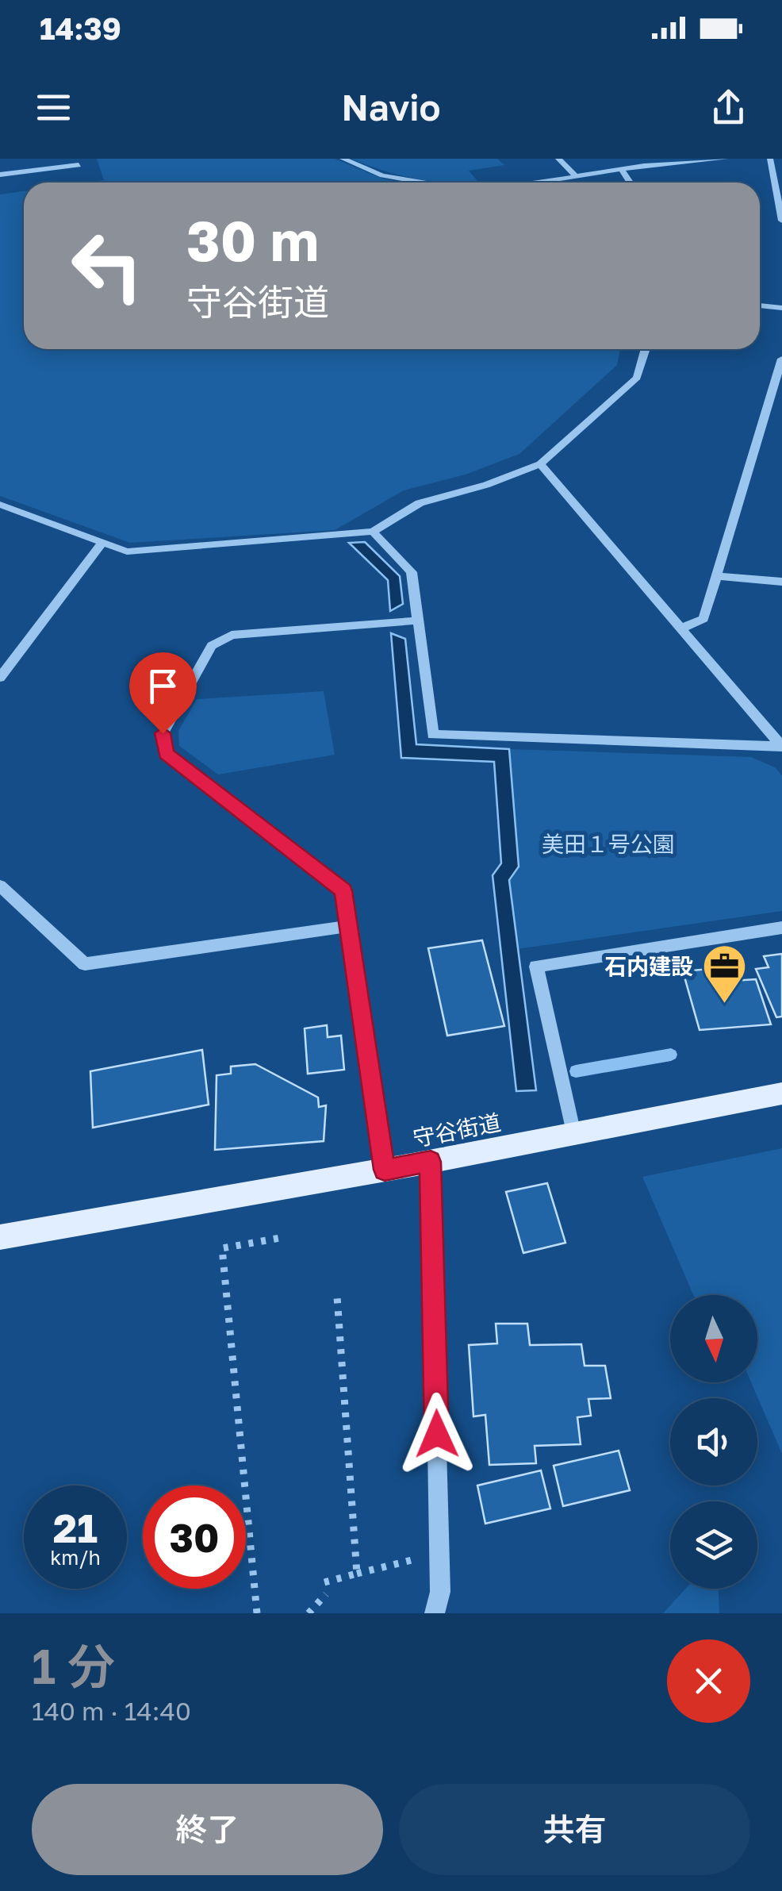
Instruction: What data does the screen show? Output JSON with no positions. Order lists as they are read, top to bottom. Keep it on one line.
{"streets":{"main road":["守谷街道"]},"parks":["美田１号公園"],"places":{"office":["石内建設"]},"north":"bottom","page":{"status":"14:39","header":"Navio","turn":["30 m","守谷街道"],"speed":"21 km/h","limit":"30","heading":["1 分","140 m · 14:40"],"buttons":["終了","共有"]}}
